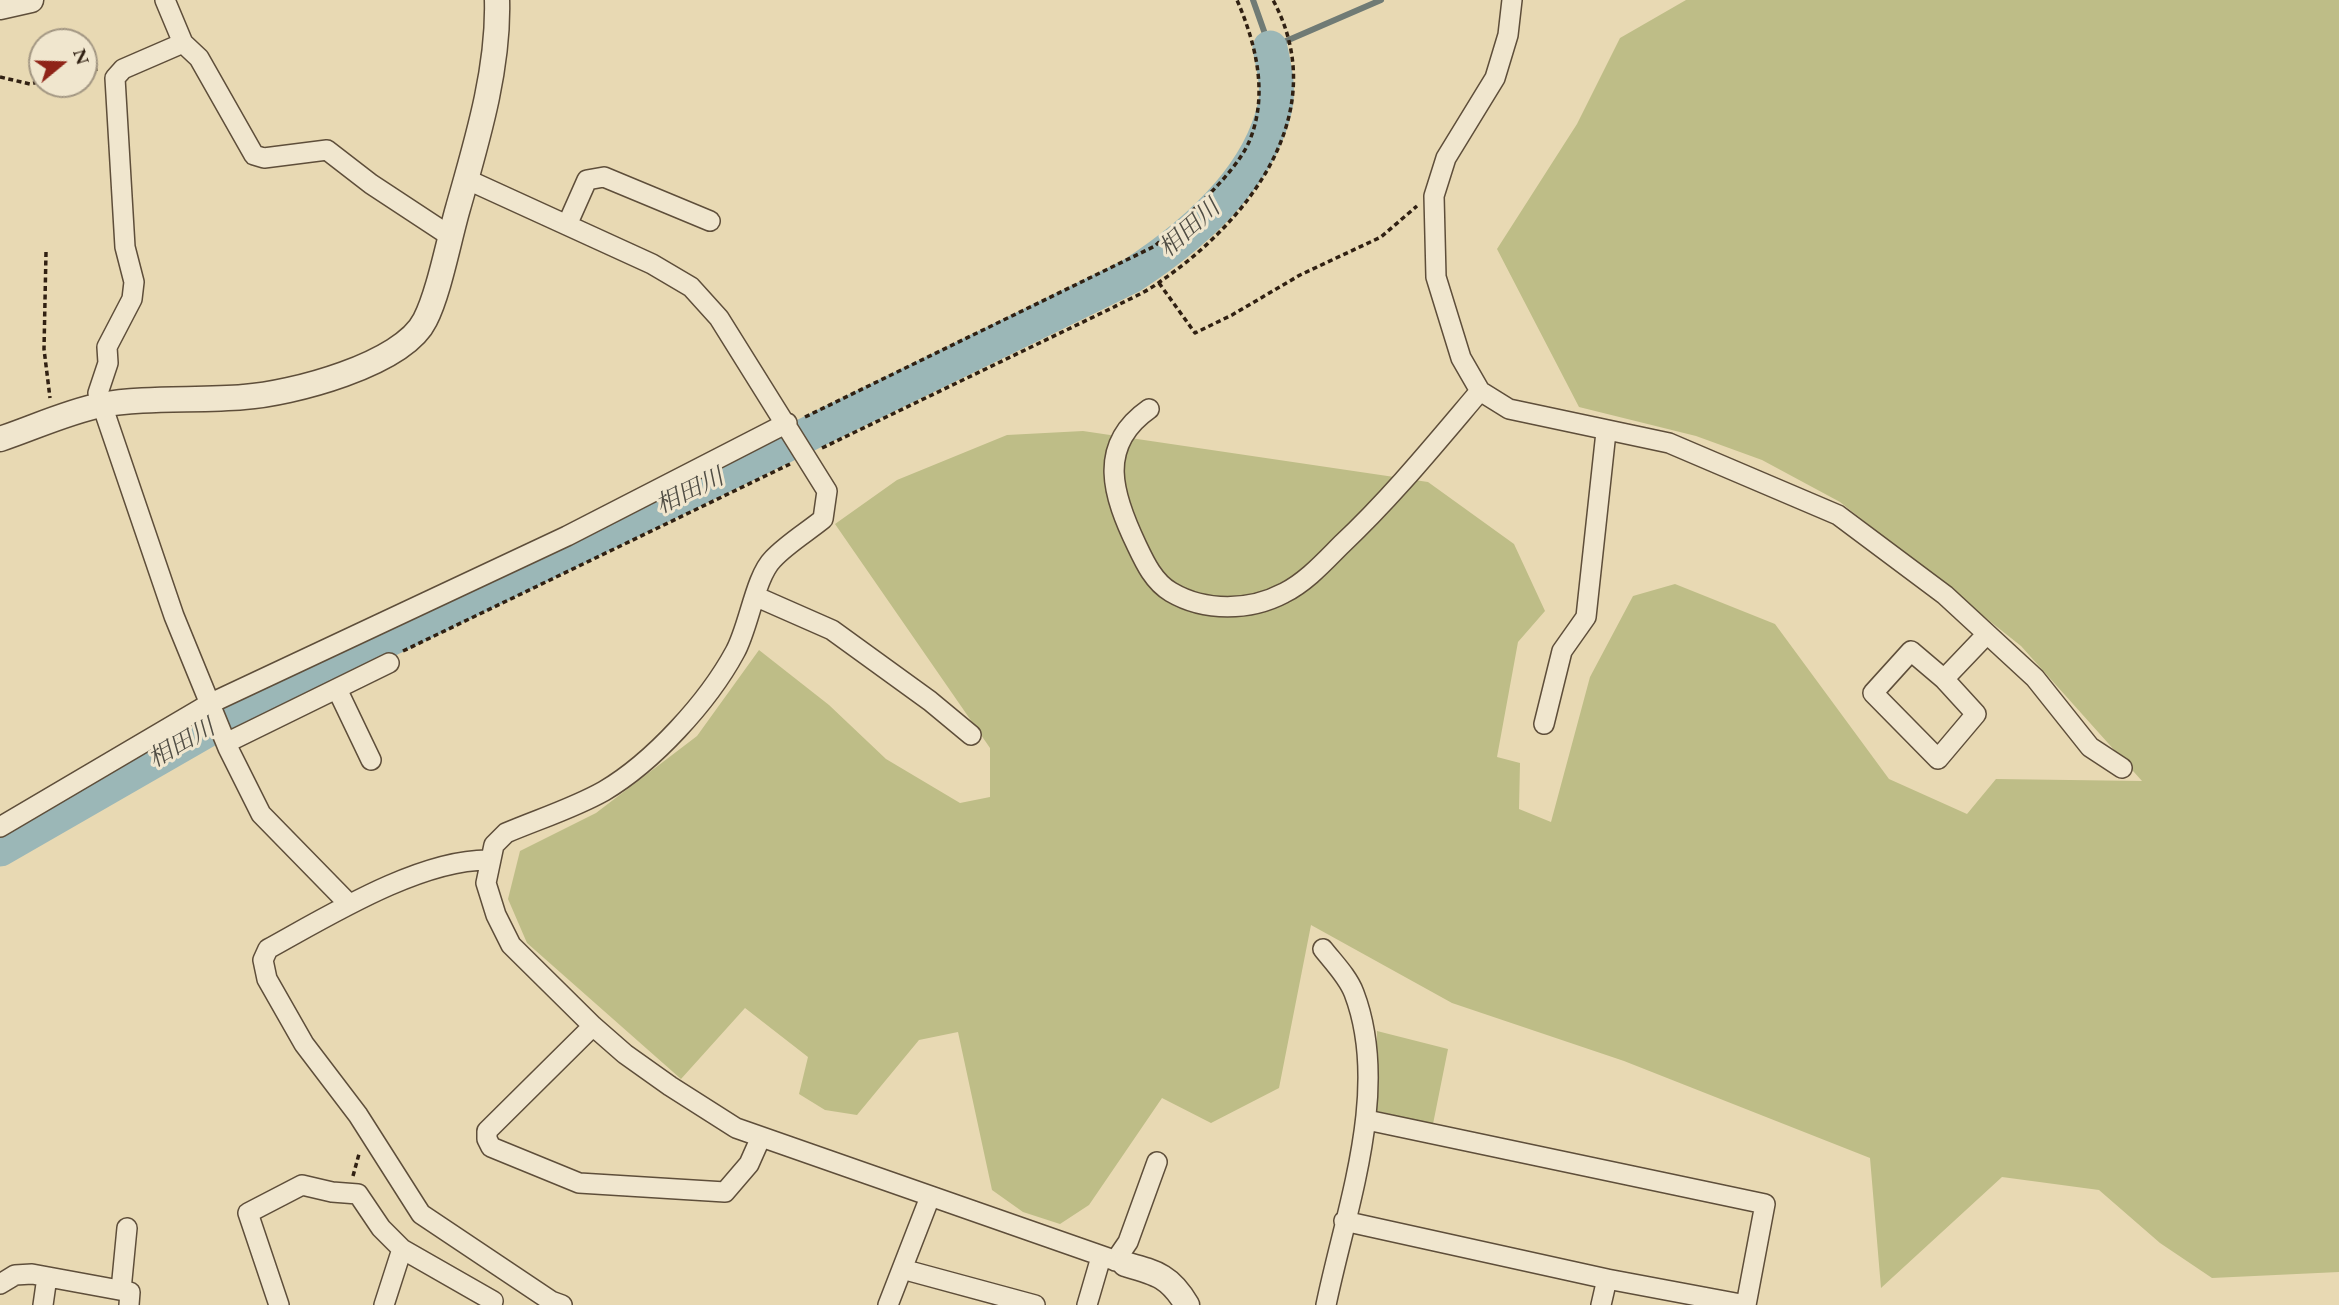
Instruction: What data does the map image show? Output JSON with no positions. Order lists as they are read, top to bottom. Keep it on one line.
{"water":["相田川"],"north":"right"}
